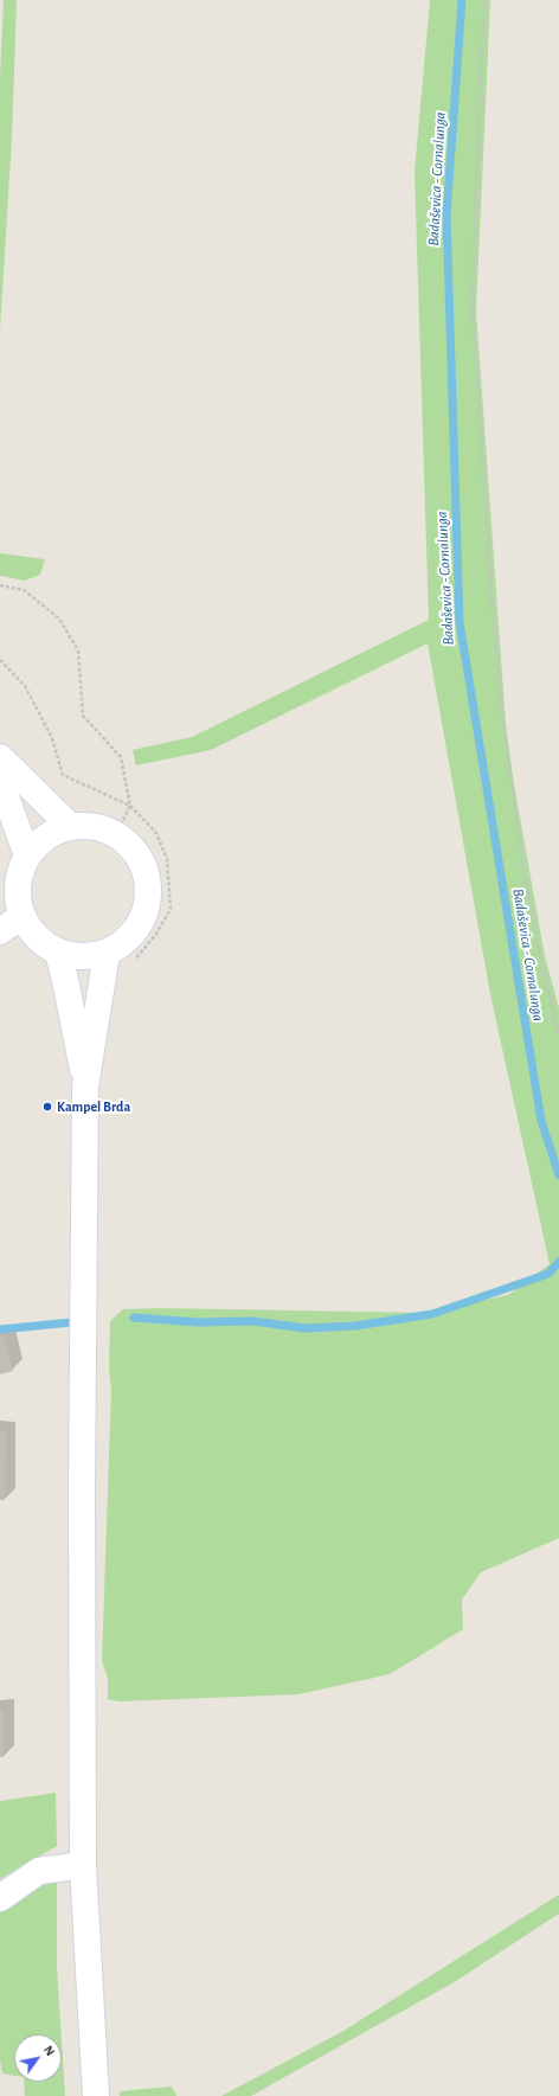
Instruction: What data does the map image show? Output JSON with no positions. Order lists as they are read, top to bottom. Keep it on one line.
{"water":["Badaševica - Cornalunga"],"places":["Kampel Brda"],"north":"top right"}
